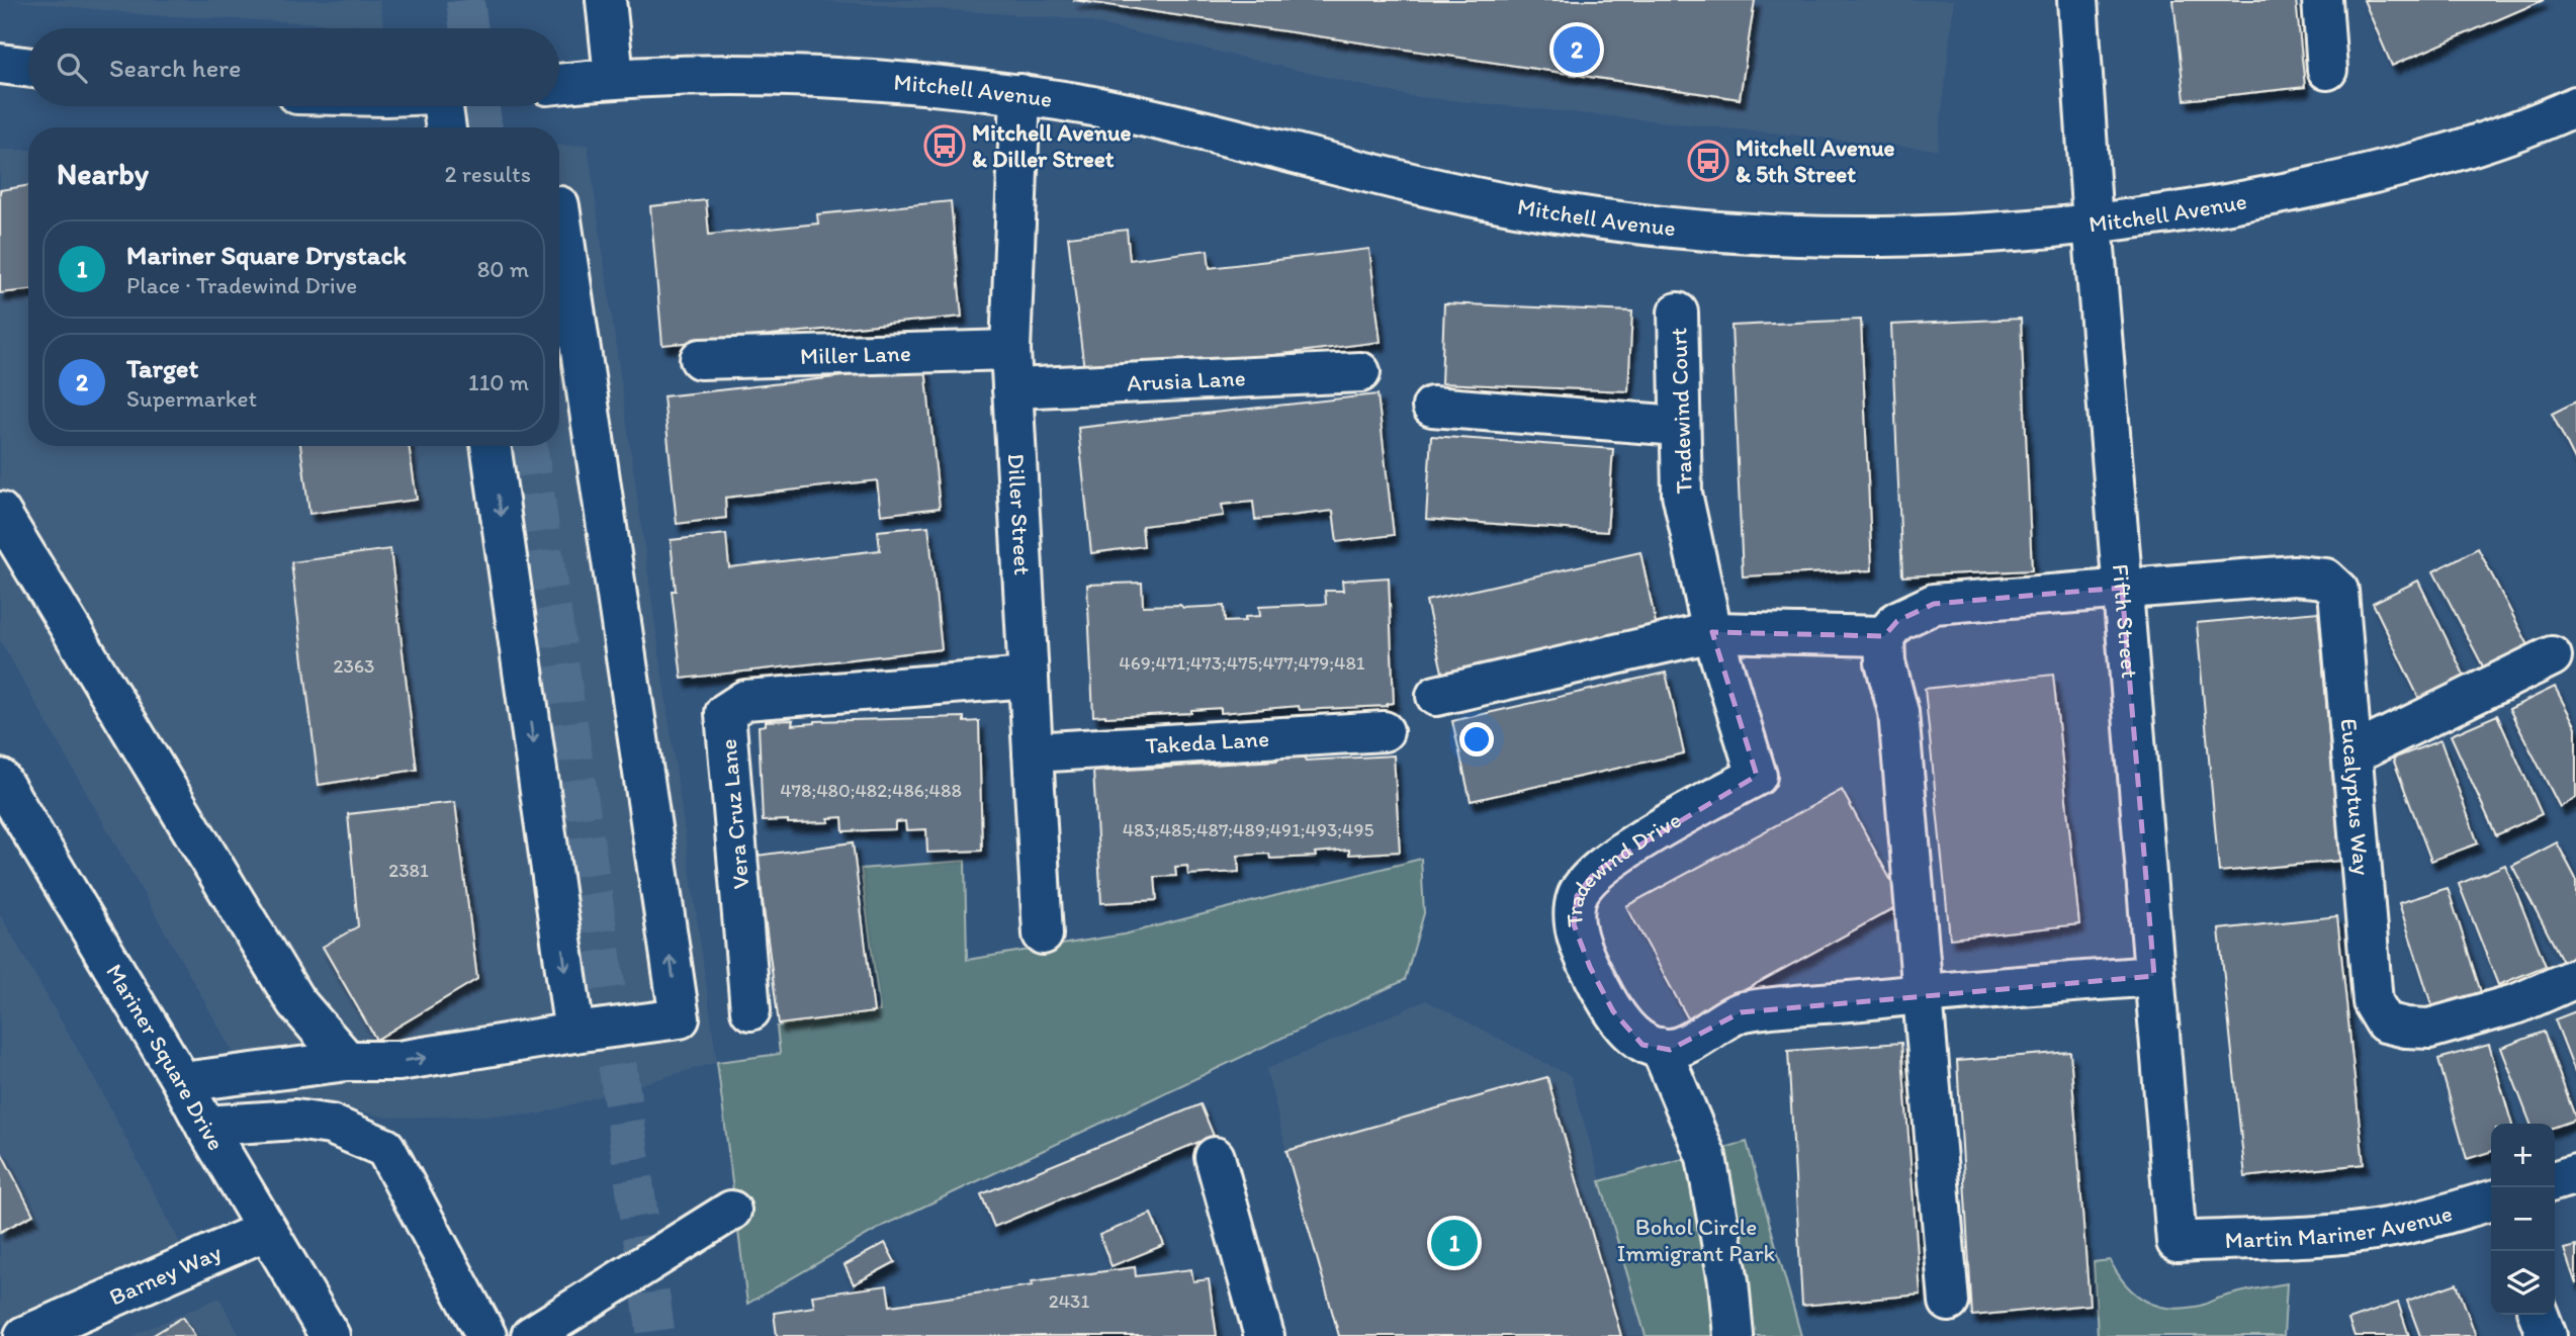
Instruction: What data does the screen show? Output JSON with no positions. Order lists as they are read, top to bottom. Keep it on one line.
{"streets":{"street":["Mitchell Avenue","Miller Lane","Arusia Lane","Tradewind Court","Diller Street","Fifth Street","Takeda Lane","Eucalyptus Way","Vera Cruz Lane","Tradewind Drive","Mariner Square Drive","Martin Mariner Avenue","Barney Way"]},"crossings":[["Mitchell Avenue","Diller Street"],["Mitchell Avenue","Fifth Street"],["Miller Lane","Diller Street"],["Arusia Lane","Diller Street"],["Tradewind Court","Tradewind Drive"],["Diller Street","Takeda Lane"],["Diller Street","Vera Cruz Lane"],["Fifth Street","Eucalyptus Way"],["Fifth Street","Martin Mariner Avenue"],["Mariner Square Drive","Barney Way"]],"parks":["Bohol Circle Immigrant Park"],"places":{"bus stop":["Mitchell Avenue & Diller Street","Mitchell Avenue & 5th Street"]},"house_numbers":["469;471;473;475;477;479;481","2363","478;480;482;486;488","483;485;487;489;491;493;495","2381","2431"],"page":{"pins":["2","1"],"search":"Search here","heading":["Nearby","2 results"],"list":[{"mark":"1","name":"Mariner Square Drystack","note":"Place · Tradewind Drive","value":"80 m"},{"mark":"2","name":"Target","note":"Supermarket","value":"110 m"}],"map_buttons":["+","−"]}}
